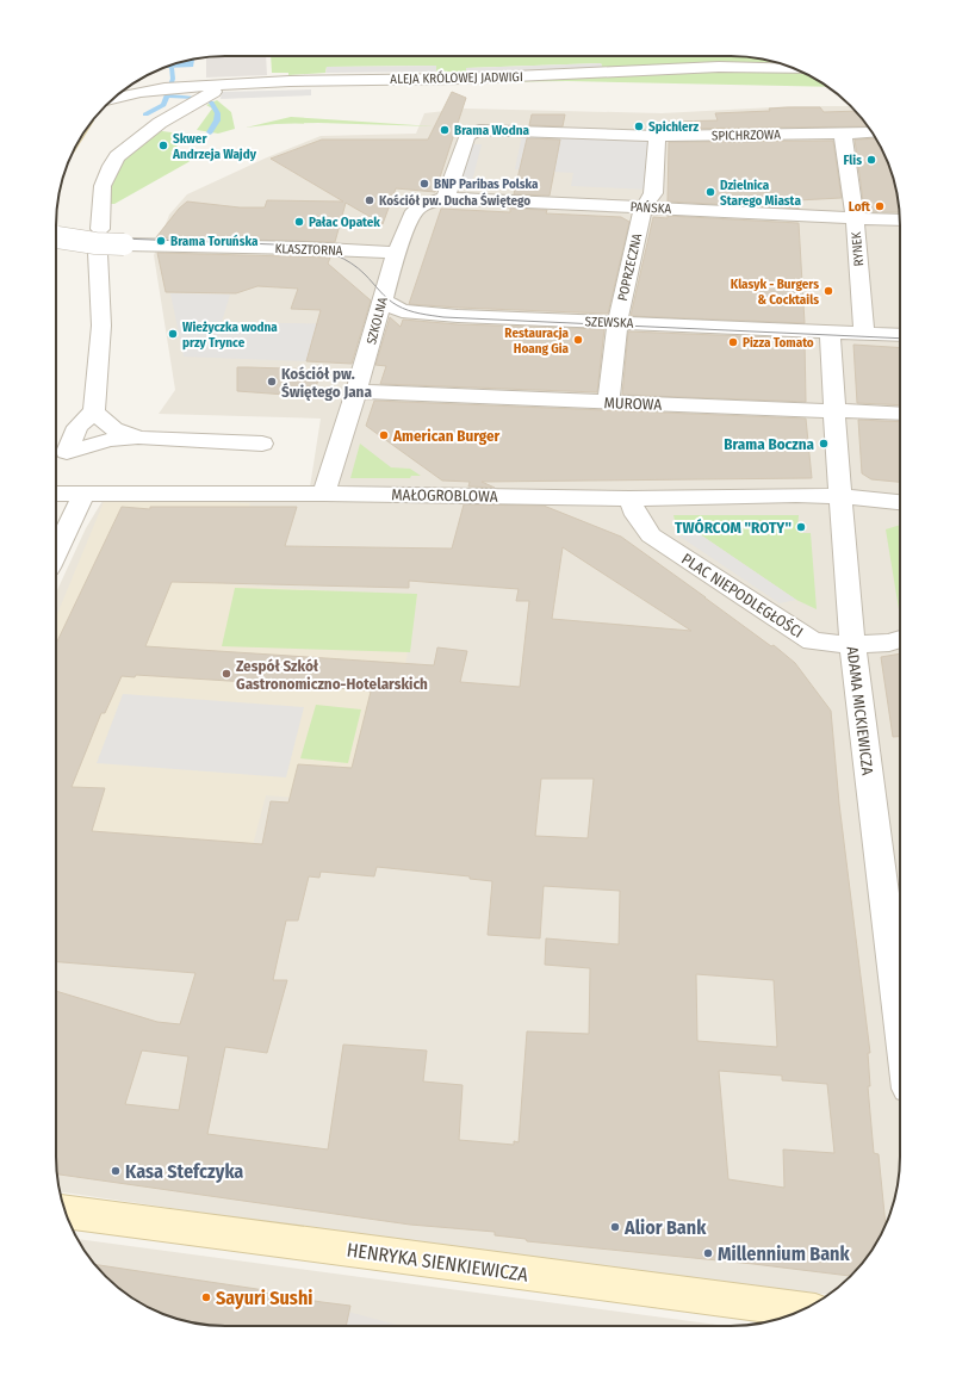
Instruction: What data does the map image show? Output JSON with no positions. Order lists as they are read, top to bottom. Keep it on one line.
{"streets":{"street":["ALEJA KRÓLOWEJ JADWIGI","SPICHRZOWA","PAŃSKA","KLASZTORNA","RYNEK","POPRZECZNA","SZKOLNA","SZEWSKA","MUROWA","MAŁOGROBLOWA","PLAC NIEPODLEGŁOŚCI","ADAMA MICKIEWICZA","HENRYKA SIENKIEWICZA"]},"crossings":[["SPICHRZOWA","PAŃSKA"],["SPICHRZOWA","POPRZECZNA"],["SPICHRZOWA","SZKOLNA"],["PAŃSKA","RYNEK"],["PAŃSKA","POPRZECZNA"],["PAŃSKA","SZKOLNA"],["KLASZTORNA","SZKOLNA"],["POPRZECZNA","SZEWSKA"],["POPRZECZNA","MUROWA"],["SZKOLNA","SZEWSKA"],["SZKOLNA","MUROWA"],["SZKOLNA","MAŁOGROBLOWA"],["SZEWSKA","ADAMA MICKIEWICZA"],["MUROWA","ADAMA MICKIEWICZA"],["MAŁOGROBLOWA","PLAC NIEPODLEGŁOŚCI"],["MAŁOGROBLOWA","ADAMA MICKIEWICZA"],["PLAC NIEPODLEGŁOŚCI","ADAMA MICKIEWICZA"]],"places":["Spichlerz","Brama Wodna","Skwer Andrzeja Wajdy","Flis","BNP Paribas Polska","Dzielnica Starego Miasta","Kościół pw. Ducha Świętego","Loft","Pałac Opatek","Brama Toruńska","Klasyk - Burgers & Cocktails","Wieżyczka wodna przy Trynce","Restauracja Hoang Gia","Pizza Tomato","Kościół pw. Świętego Jana","American Burger","Brama Boczna","TWÓRCOM \"ROTY\"","Zespół Szkół Gastronomiczno-Hotelarskich","Kasa Stefczyka","Alior Bank","Millennium Bank","Sayuri Sushi"]}
